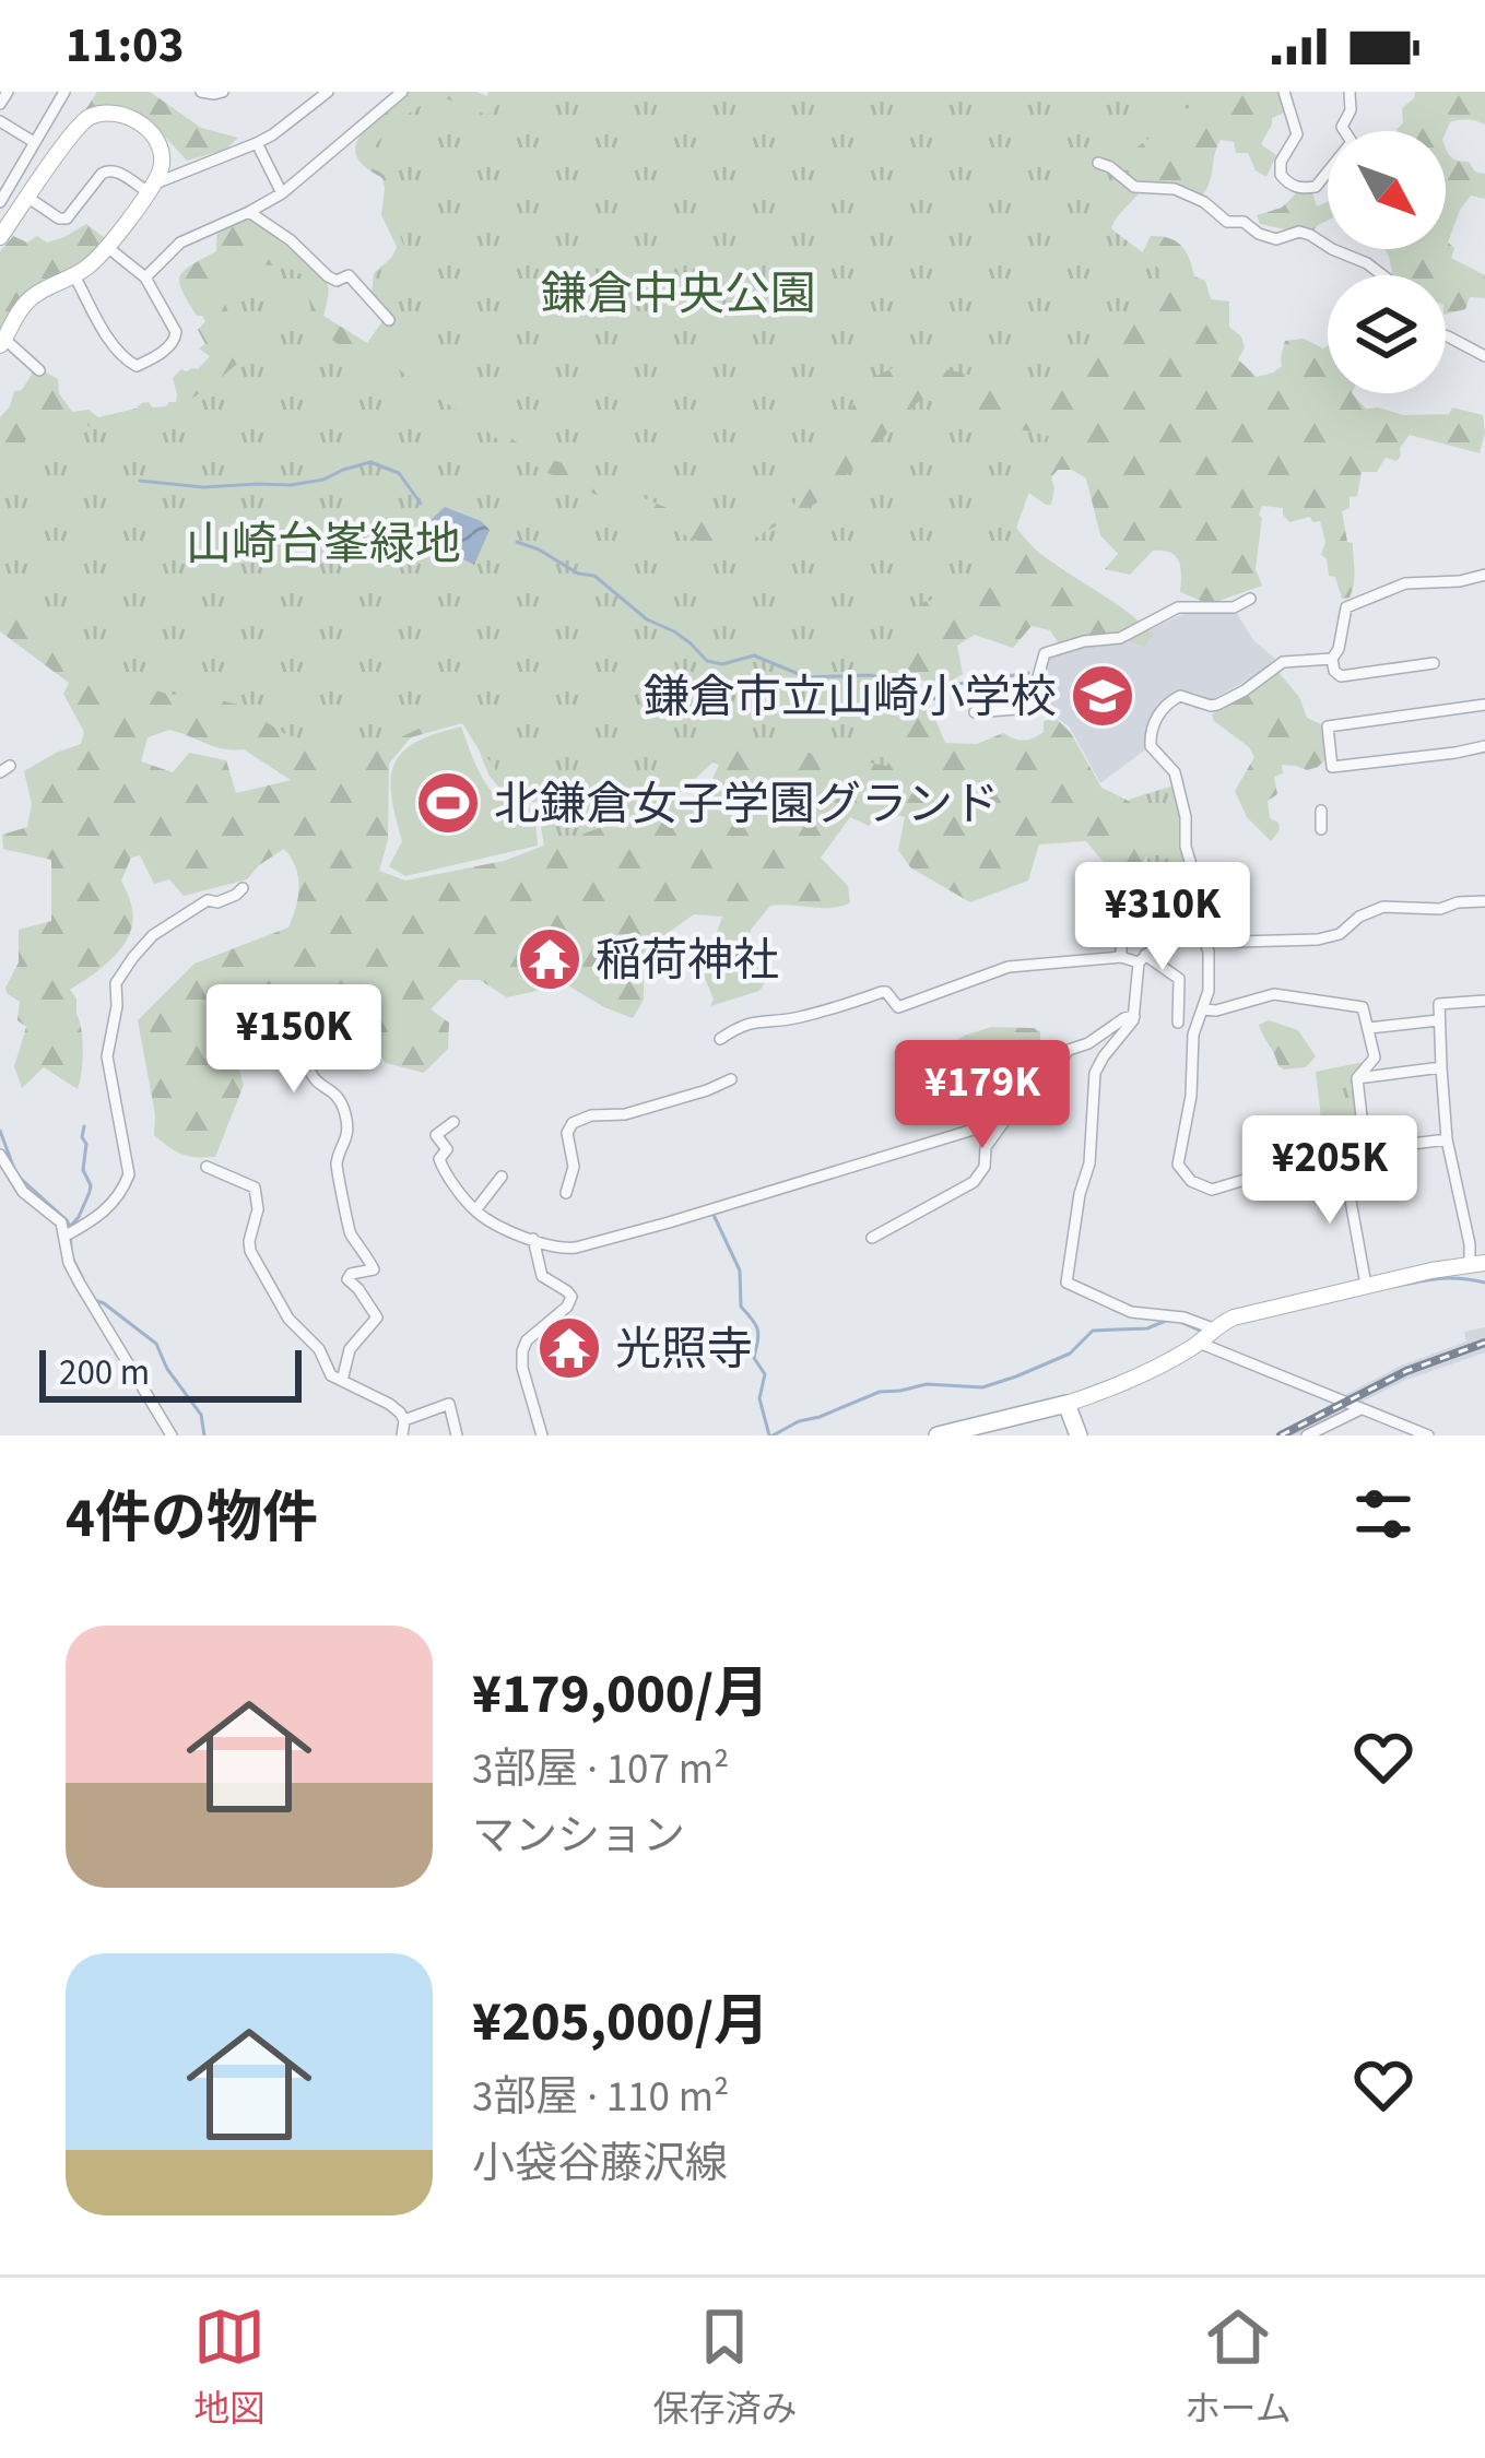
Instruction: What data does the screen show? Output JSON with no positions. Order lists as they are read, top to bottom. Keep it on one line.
{"parks":["鎌倉中央公園","山崎台峯緑地"],"places":{"school or university":["鎌倉市立山崎小学校"],"sports":["北鎌倉女子学園グランド"],"temple":["稲荷神社","光照寺"]},"scale_bar":"200 m","north":"bottom right","page":{"status":"11:03","price":["¥310K","¥150K","¥179K","¥205K"],"scale":"200 m","heading":"4件の物件","list":[{"name":"¥179,000/月","note":"3部屋 · 107 m² · マンション"},{"name":"¥205,000/月","note":"3部屋 · 110 m² · 小袋谷藤沢線"}],"tabs":["地図","保存済み","ホーム"]}}
